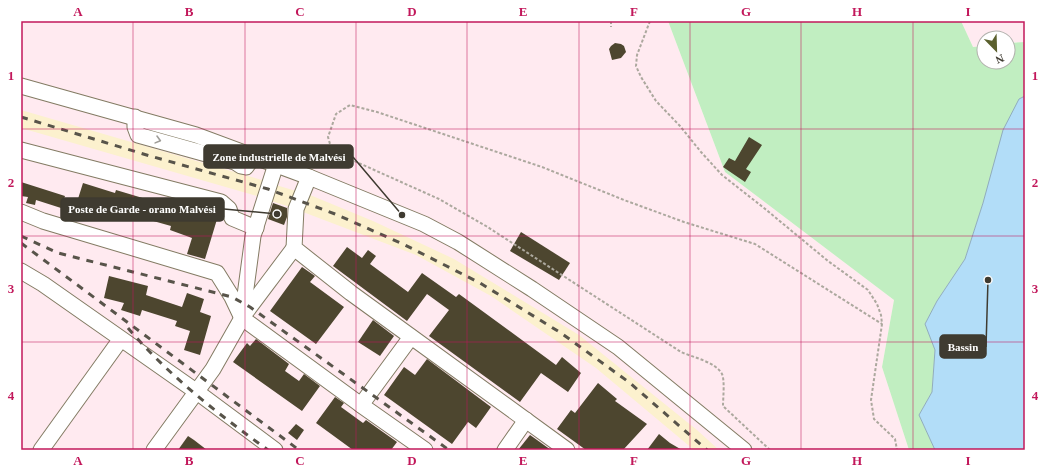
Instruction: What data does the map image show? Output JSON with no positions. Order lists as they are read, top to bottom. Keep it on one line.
{"places":["Poste de Garde - orano Malvési","Zone industrielle de Malvési","Bassin"],"north":"bottom right","grid":{"columns":["A","B","C","D","E","F","G","H","I"],"rows":["1","2","3","4"]}}
